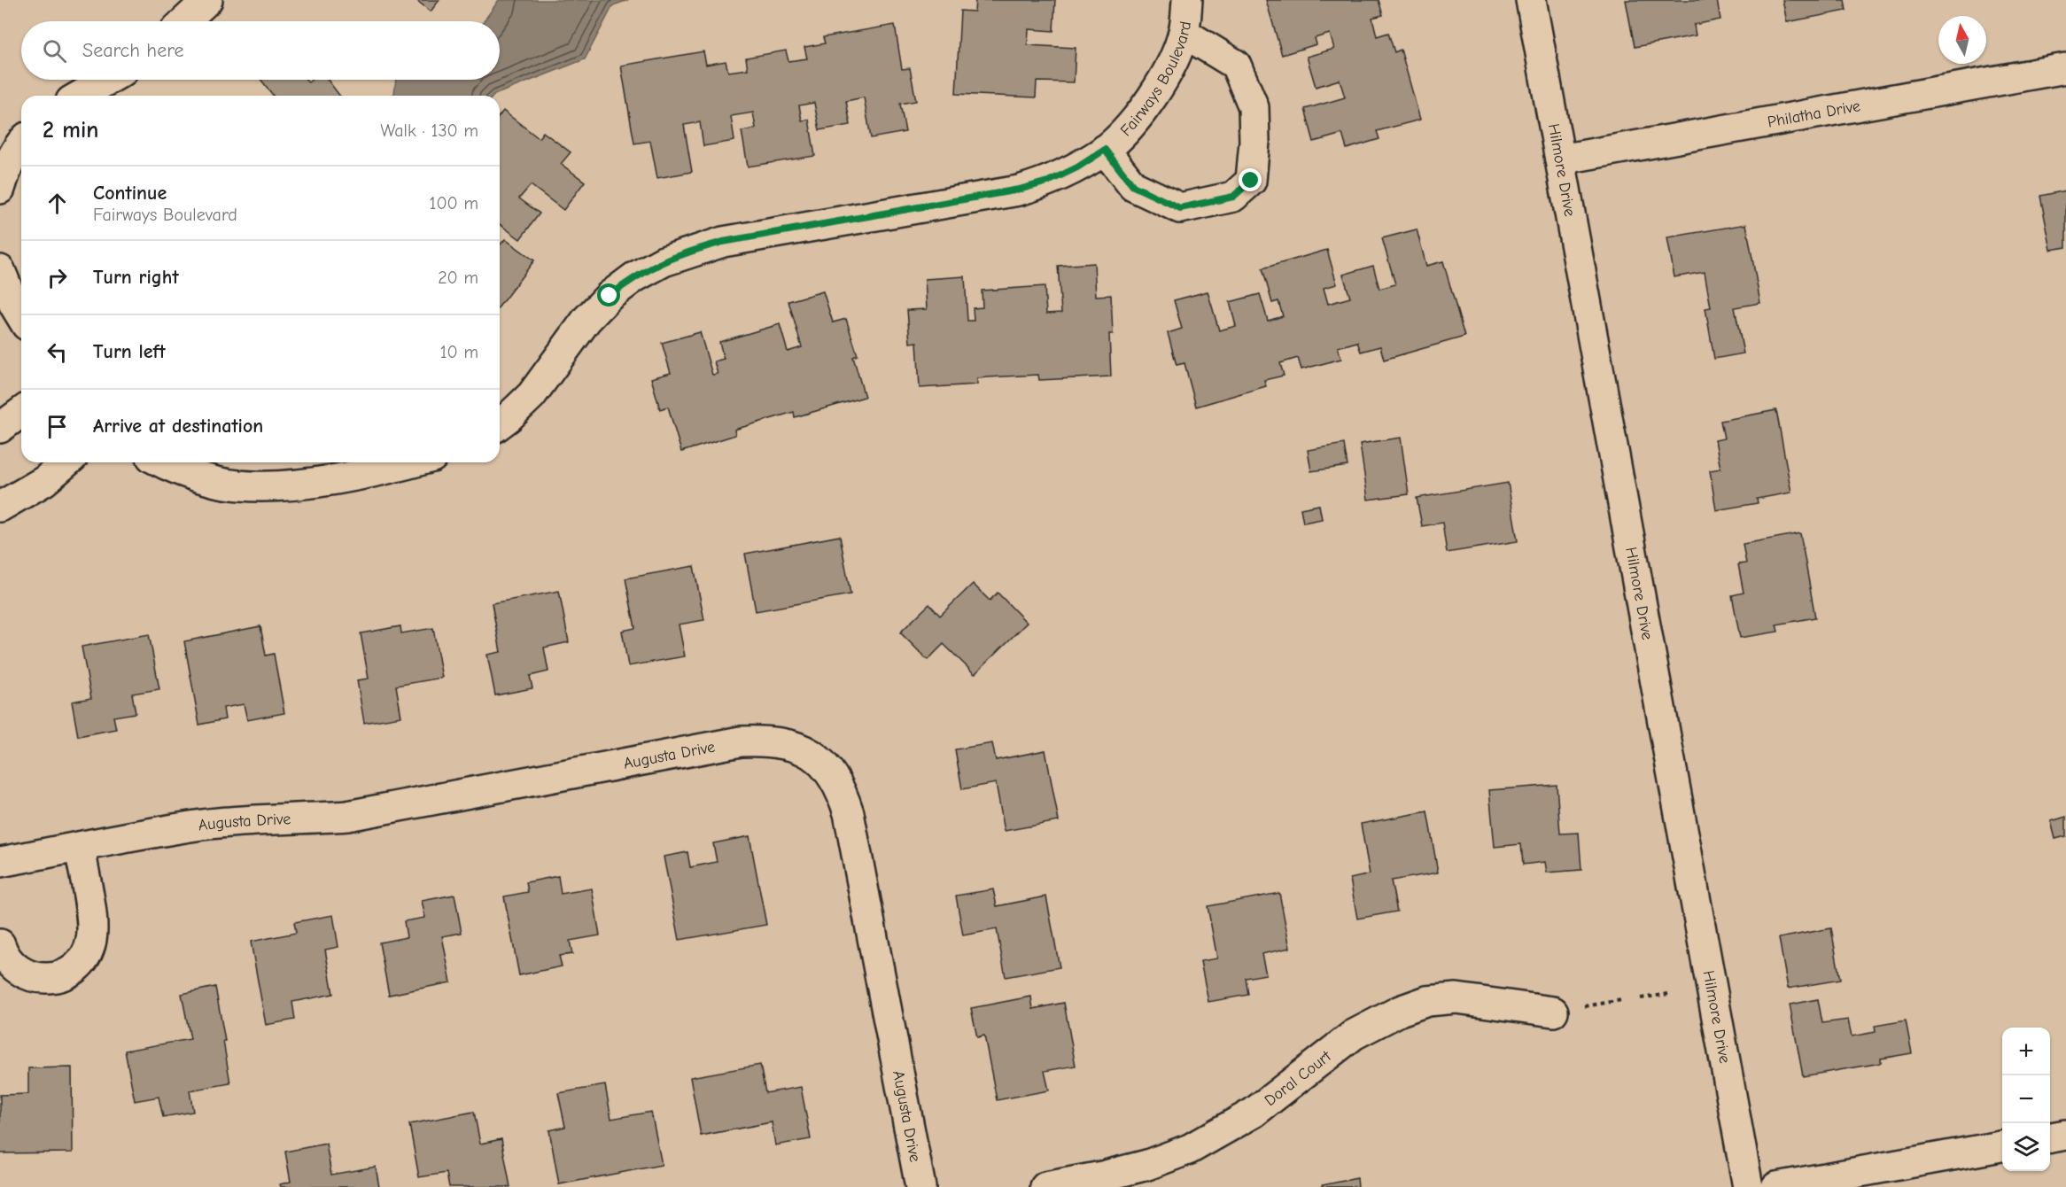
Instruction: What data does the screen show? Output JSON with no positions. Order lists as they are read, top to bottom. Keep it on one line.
{"streets":{"street":["Fairways Boulevard","Philatha Drive","Hilmore Drive","Augusta Drive","Doral Court"]},"crossings":[["Philatha Drive","Hilmore Drive"]],"north":"top","page":{"search":"Search here","heading":["2 min","Walk · 130 m"],"list":[["Continue","Fairways Boulevard","100 m"],["Turn right","20 m"],["Turn left","10 m"],"Arrive at destination"],"map_buttons":["+","−"]}}
